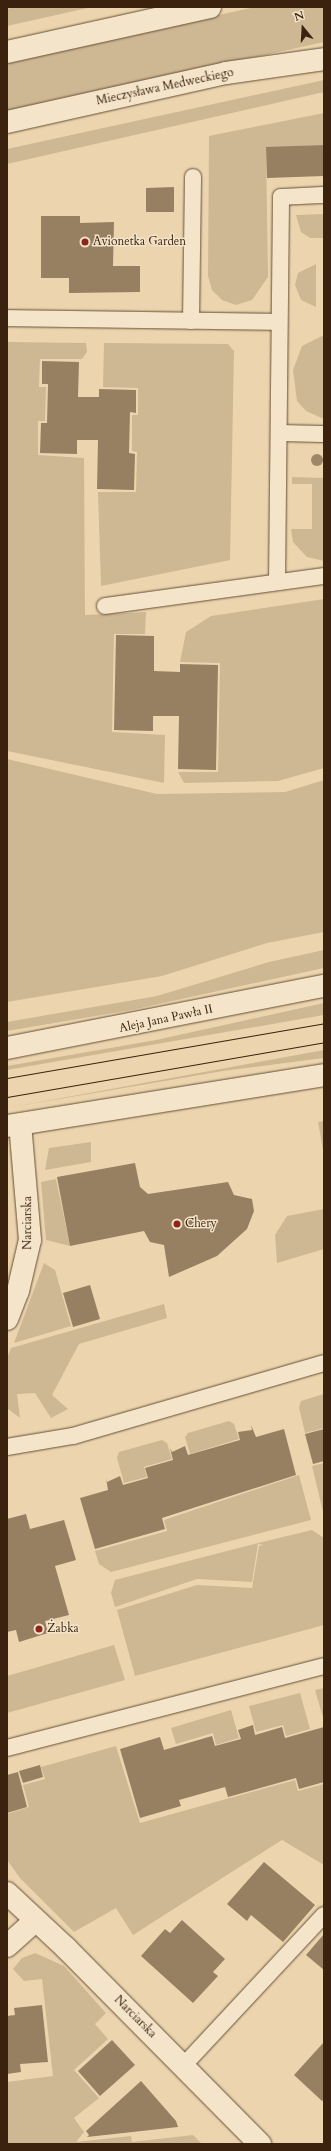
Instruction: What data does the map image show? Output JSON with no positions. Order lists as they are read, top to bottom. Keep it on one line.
{"streets":{"street":["Mieczysława Medweckiego","Aleja Jana Pawła II","Narciarska"]},"places":["Avionetka Garden","Chery","Żabka"],"north":"top"}
